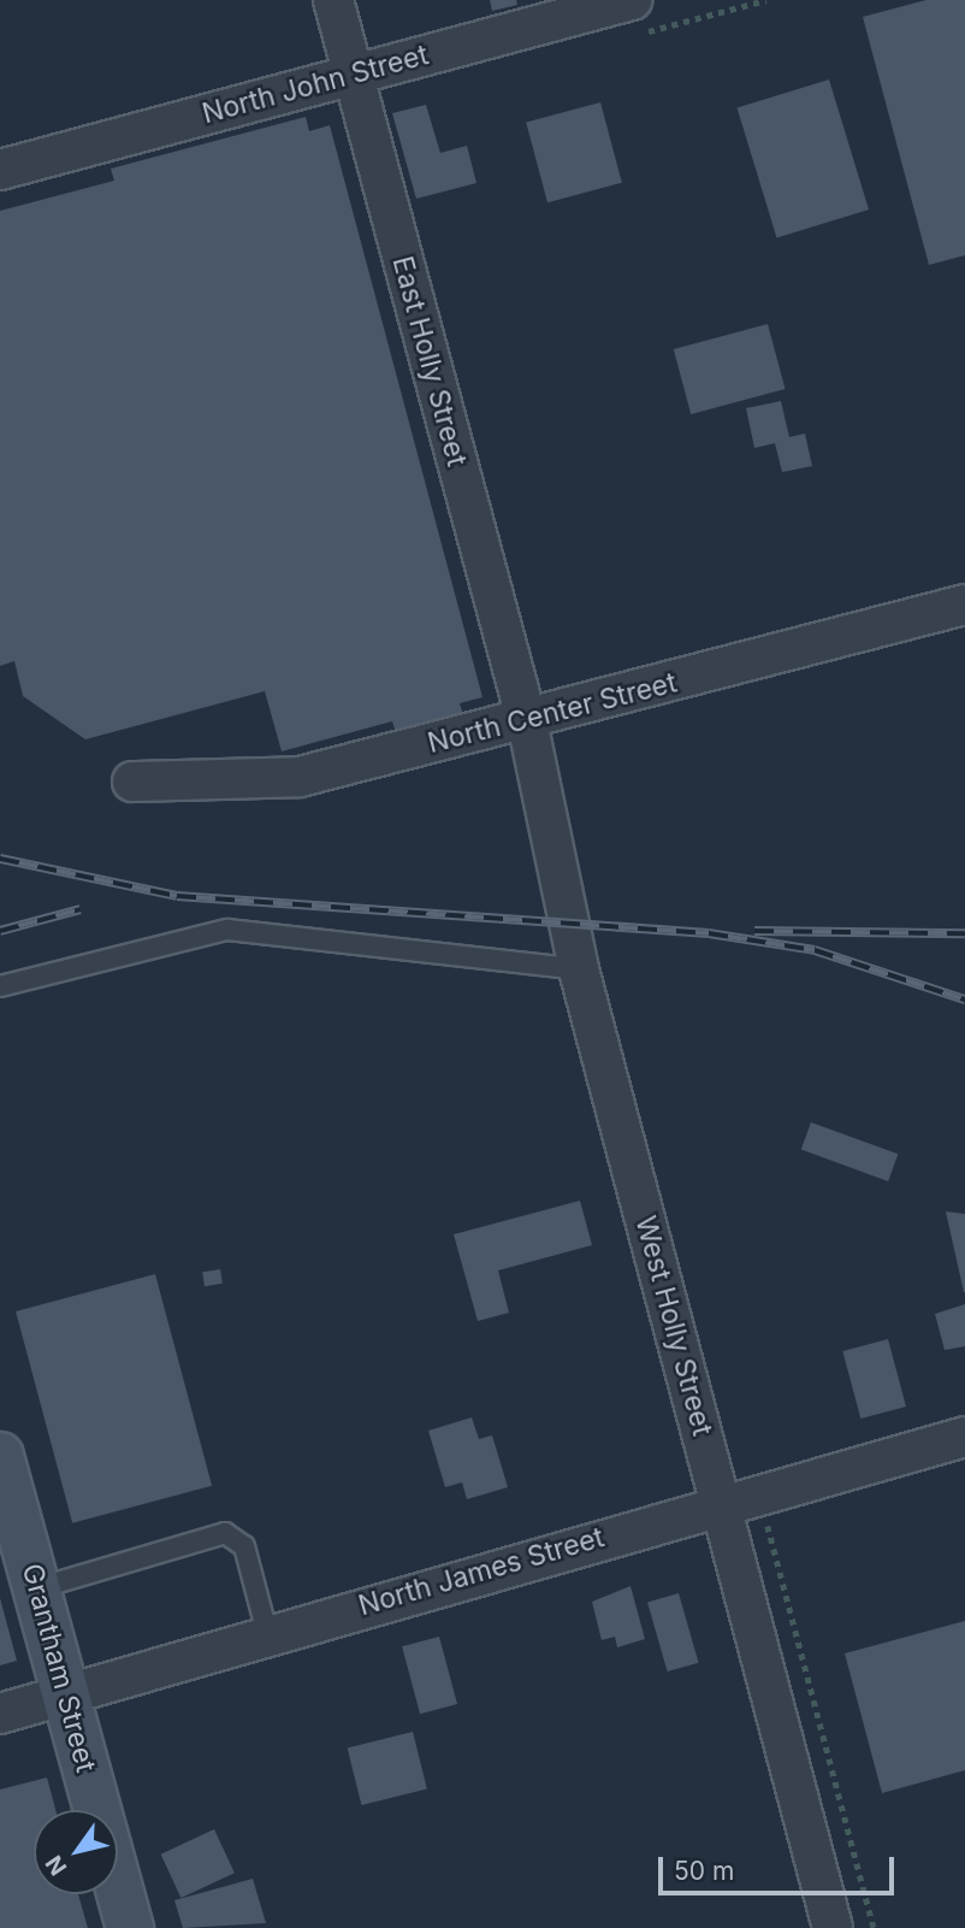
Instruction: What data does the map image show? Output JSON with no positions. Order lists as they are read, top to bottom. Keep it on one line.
{"streets":{"street":["North John Street","East Holly Street","North Center Street","West Holly Street","North James Street","Grantham Street"]},"crossings":[["North John Street","East Holly Street"],["East Holly Street","North Center Street"],["East Holly Street","West Holly Street"],["North Center Street","West Holly Street"],["West Holly Street","North James Street"],["North James Street","Grantham Street"]],"scale_bar":"50 m","north":"bottom left"}
